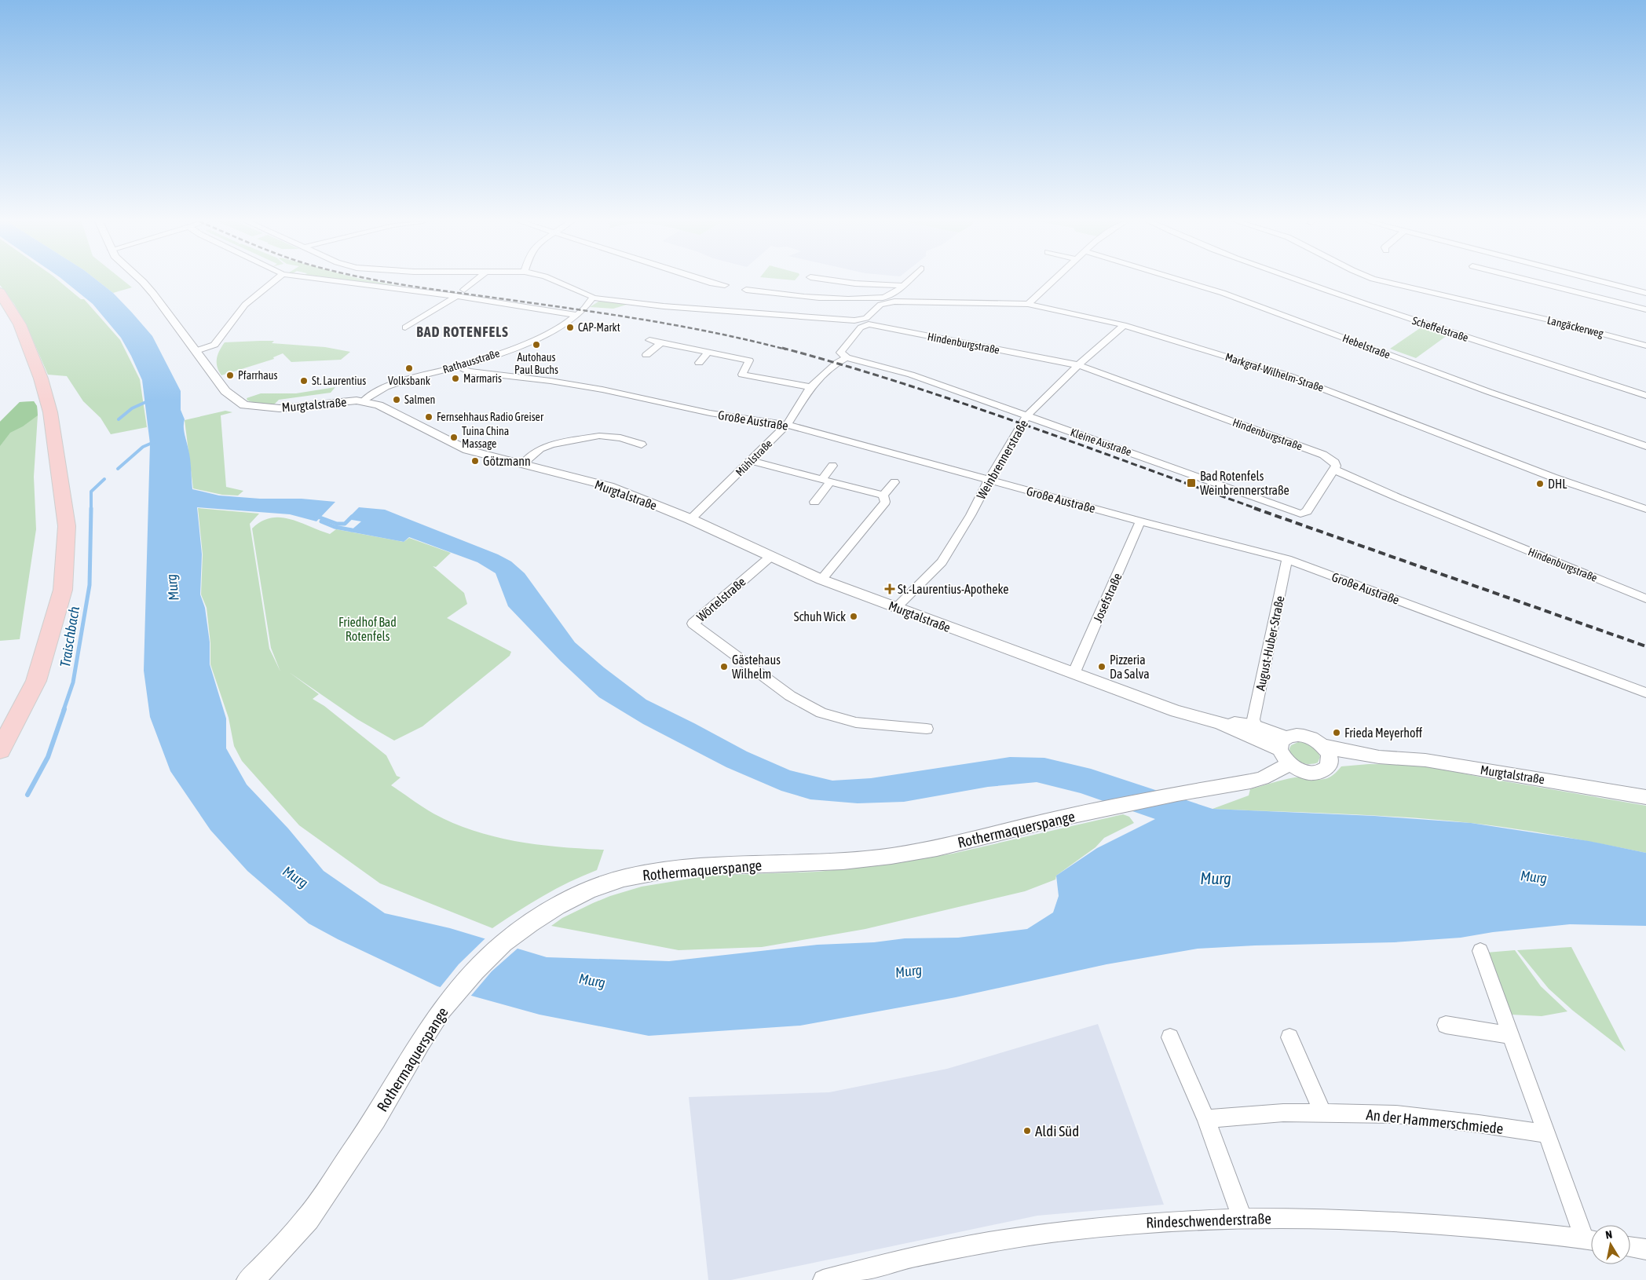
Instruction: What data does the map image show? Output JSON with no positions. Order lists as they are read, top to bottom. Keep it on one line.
{"streets":{"street":["Langäckerweg","Scheffelstraße","Hindenburgstraße","Hebelstraße","Rathausstraße","Markgraf-Wilhelm-Straße","Murgtalstraße","Große Austraße","Kleine Austraße","Mühlstraße","Weinbrennerstraße","Josefstraße","Wörtelstraße","August-Huber-Straße","Rothermaquerspange","An der Hammerschmiede","Rindeschwenderstraße"]},"crossings":[["Hindenburgstraße","Rathausstraße"],["Hindenburgstraße","Kleine Austraße"],["Hindenburgstraße","Weinbrennerstraße"],["Rathausstraße","Murgtalstraße"],["Rathausstraße","Große Austraße"],["Markgraf-Wilhelm-Straße","Weinbrennerstraße"],["Murgtalstraße","Mühlstraße"],["Murgtalstraße","Weinbrennerstraße"],["Murgtalstraße","Josefstraße"],["Murgtalstraße","Wörtelstraße"],["Murgtalstraße","August-Huber-Straße"],["Murgtalstraße","Rothermaquerspange"],["Große Austraße","Mühlstraße"],["Große Austraße","Weinbrennerstraße"],["Große Austraße","Josefstraße"],["Große Austraße","August-Huber-Straße"],["Kleine Austraße","Mühlstraße"],["Kleine Austraße","Weinbrennerstraße"]],"districts":["BAD ROTENFELS"],"water":["Murg","Traischbach"],"parks":["Friedhof Bad Rotenfels"],"places":{"other":["CAP-Markt","Autohaus Paul Buchs","Volksbank","Pfarrhaus","Marmaris","St. Laurentius","Salmen","Fernsehhaus Radio Greiser","Tuina China Massage","Götzmann","DHL","Schuh Wick","Gästehaus Wilhelm","Pizzeria Da Salva","Frieda Meyerhoff","Aldi Süd"],"transit":["Bad Rotenfels Weinbrennerstraße"],"health":["St.-Laurentius-Apotheke"]},"north":"top"}
